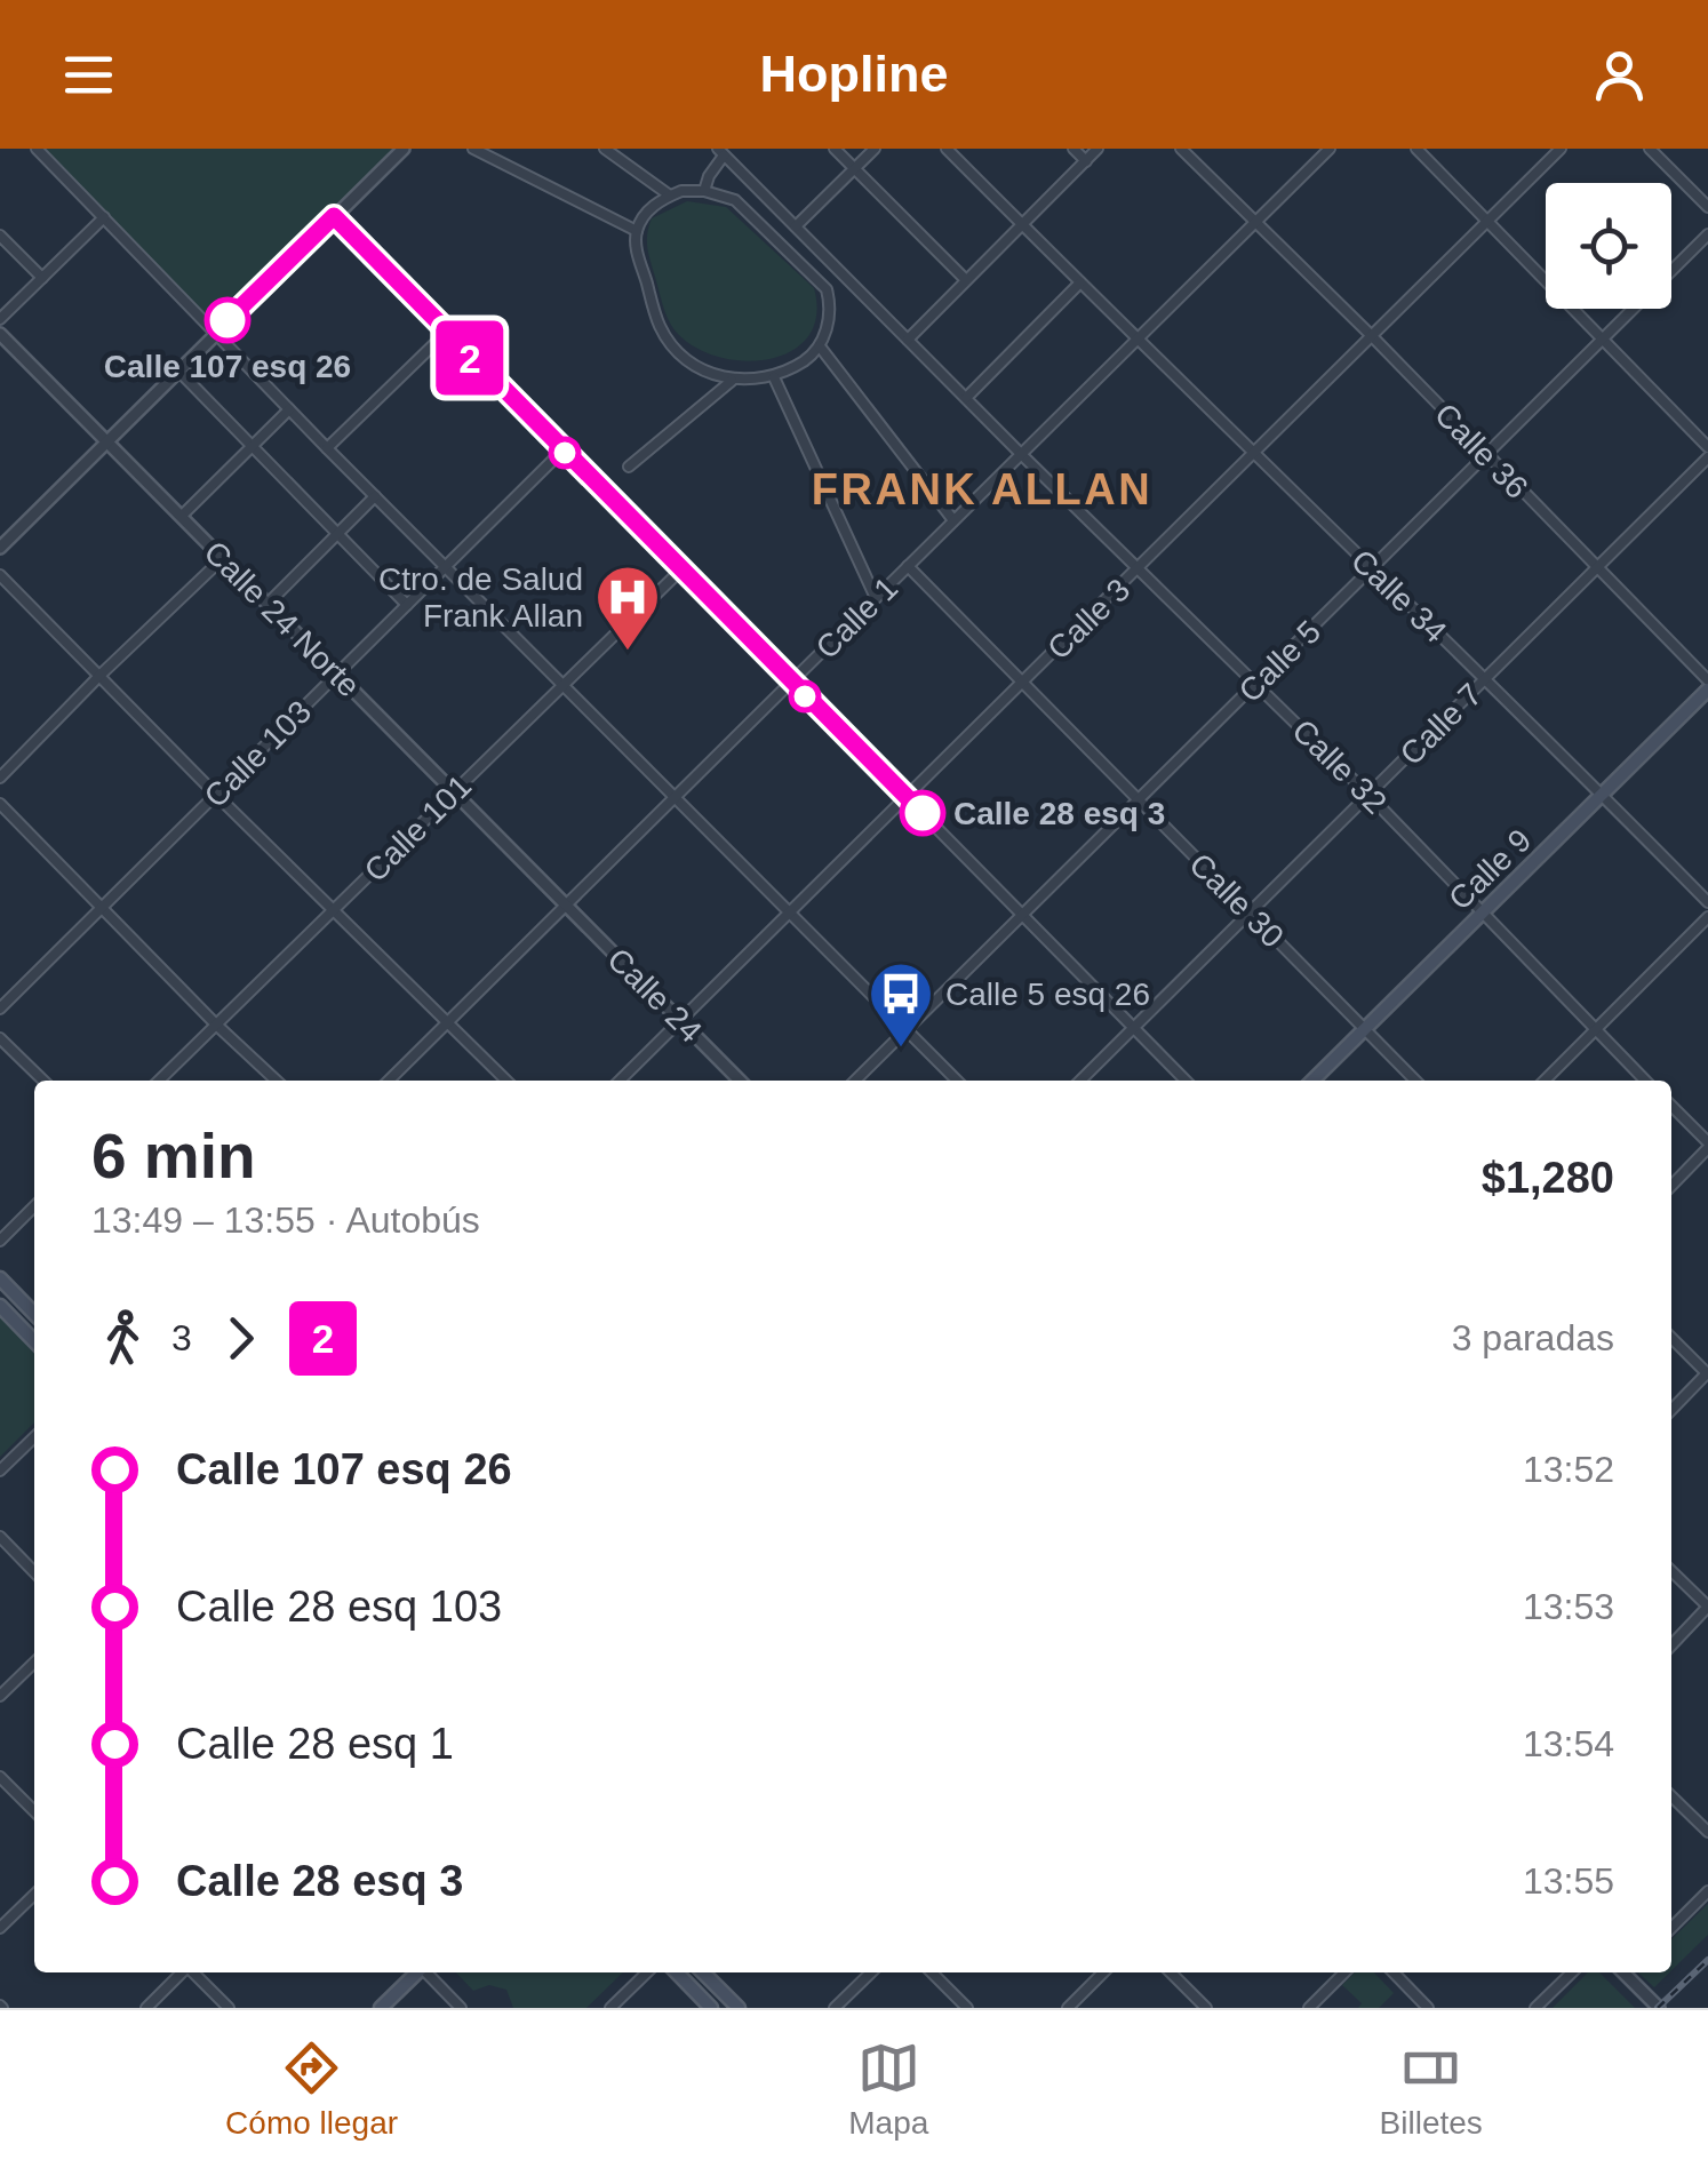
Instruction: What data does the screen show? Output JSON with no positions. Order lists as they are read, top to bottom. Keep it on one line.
{"streets":{"main road":["Calle 9"],"street":["Calle 36","Calle 34","Calle 1","Calle 24 Norte","Calle 3","Calle 5","Calle 7","Calle 103","Calle 32","Calle 101","Calle 30","Calle 24"]},"crossings":[["Calle 36","Calle 1"],["Calle 36","Calle 3"],["Calle 36","Calle 5"],["Calle 36","Calle 7"],["Calle 34","Calle 1"],["Calle 34","Calle 3"],["Calle 34","Calle 5"],["Calle 34","Calle 7"],["Calle 34","Calle 9"],["Calle 1","Calle 24 Norte"],["Calle 1","Calle 32"],["Calle 1","Calle 30"],["Calle 1","Calle 24"],["Calle 24 Norte","Calle 103"],["Calle 24 Norte","Calle 101"],["Calle 24 Norte","Calle 24"],["Calle 3","Calle 32"],["Calle 3","Calle 30"],["Calle 3","Calle 24"],["Calle 5","Calle 32"],["Calle 5","Calle 30"],["Calle 7","Calle 32"],["Calle 7","Calle 30"],["Calle 32","Calle 9"],["Calle 9","Calle 30"]],"districts":["FRANK ALLAN"],"places":{"other":["Calle 107 esq 26","Calle 28 esq 3"],"hospital":["Ctro. de Salud Frank Allan"],"bus stop":["Calle 5 esq 26"]},"lines":["bus line 2"],"page":{"header":"Hopline","on_map":"2","heading":["6 min","13:49 – 13:55 · Autobús","$1,280"],"legs":["3","2","3 paradas"],"list":[{"name":"Calle 107 esq 26","value":"13:52"},{"name":"Calle 28 esq 103","value":"13:53"},{"name":"Calle 28 esq 1","value":"13:54"},{"name":"Calle 28 esq 3","value":"13:55"}],"tabs":["Cómo llegar","Mapa","Billetes"]}}
